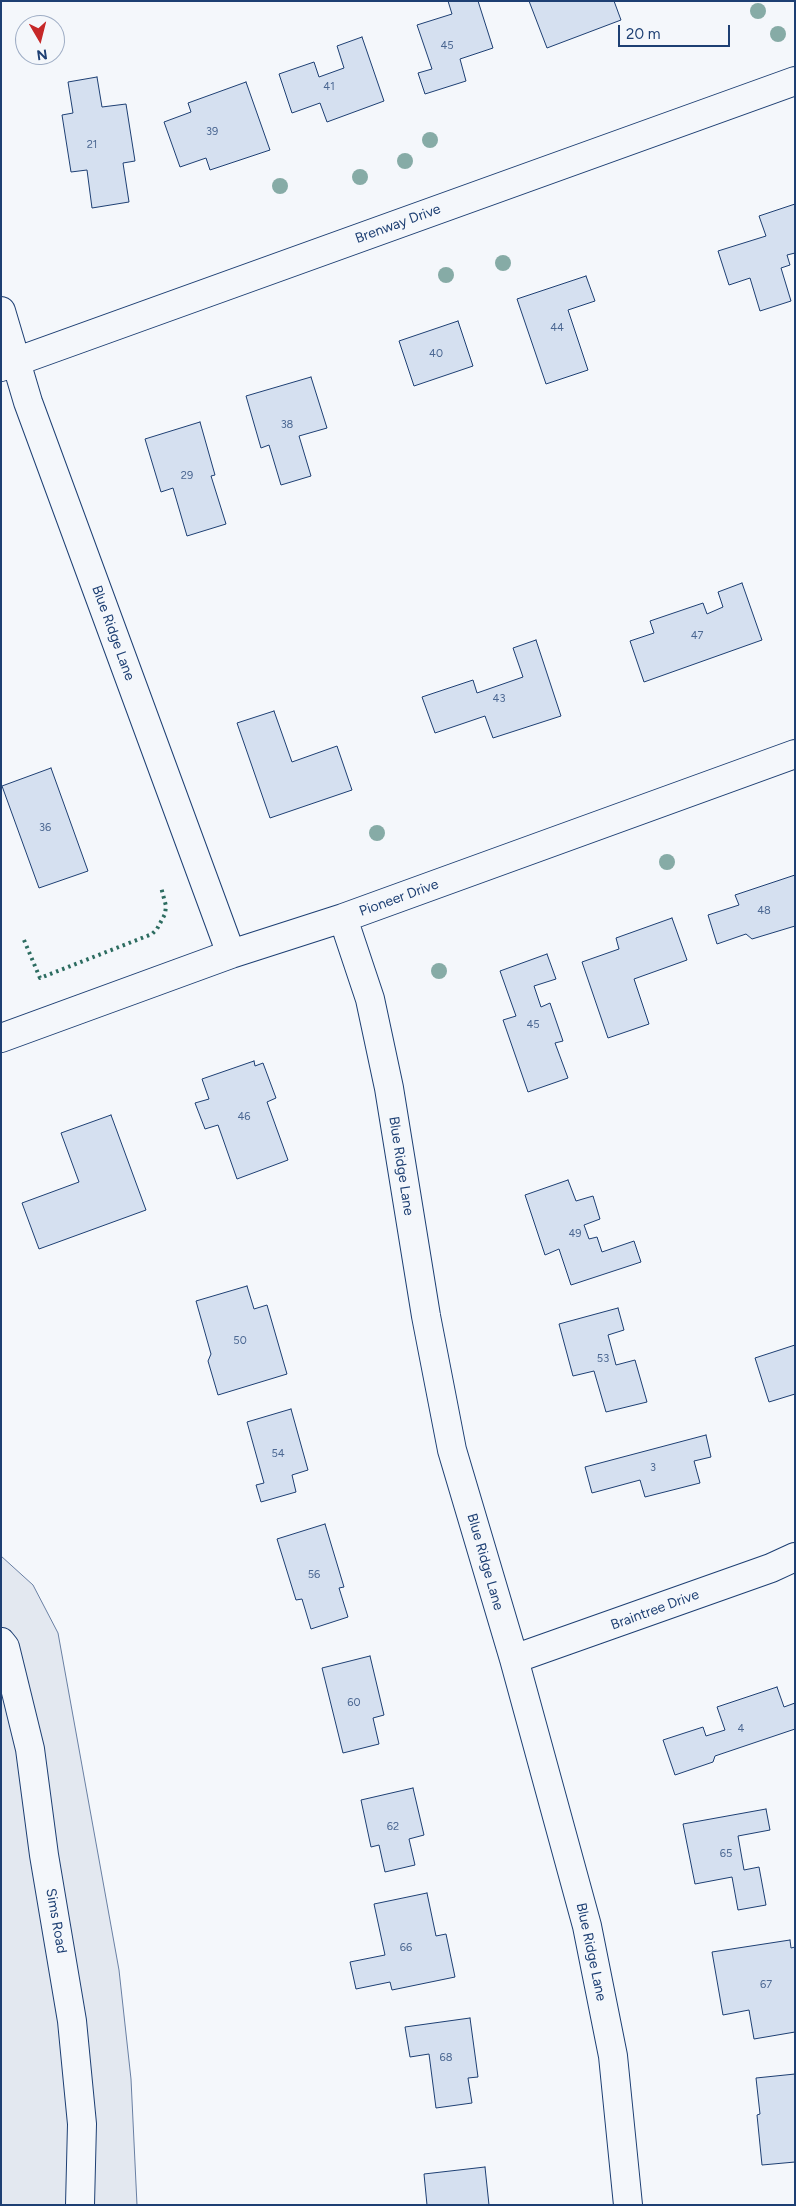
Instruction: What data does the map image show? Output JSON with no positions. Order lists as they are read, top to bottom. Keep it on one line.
{"streets":{"street":["Brenway Drive","Blue Ridge Lane","Pioneer Drive","Braintree Drive","Sims Road"]},"crossings":[["Brenway Drive","Blue Ridge Lane"],["Blue Ridge Lane","Pioneer Drive"],["Blue Ridge Lane","Braintree Drive"]],"house_numbers":["45","41","39","21","44","40","38","29","47","43","36","48","45","46","49","50","53","54","3","56","60","4","62","65","66","67","68"],"scale_bar":"20 m","north":"bottom"}
